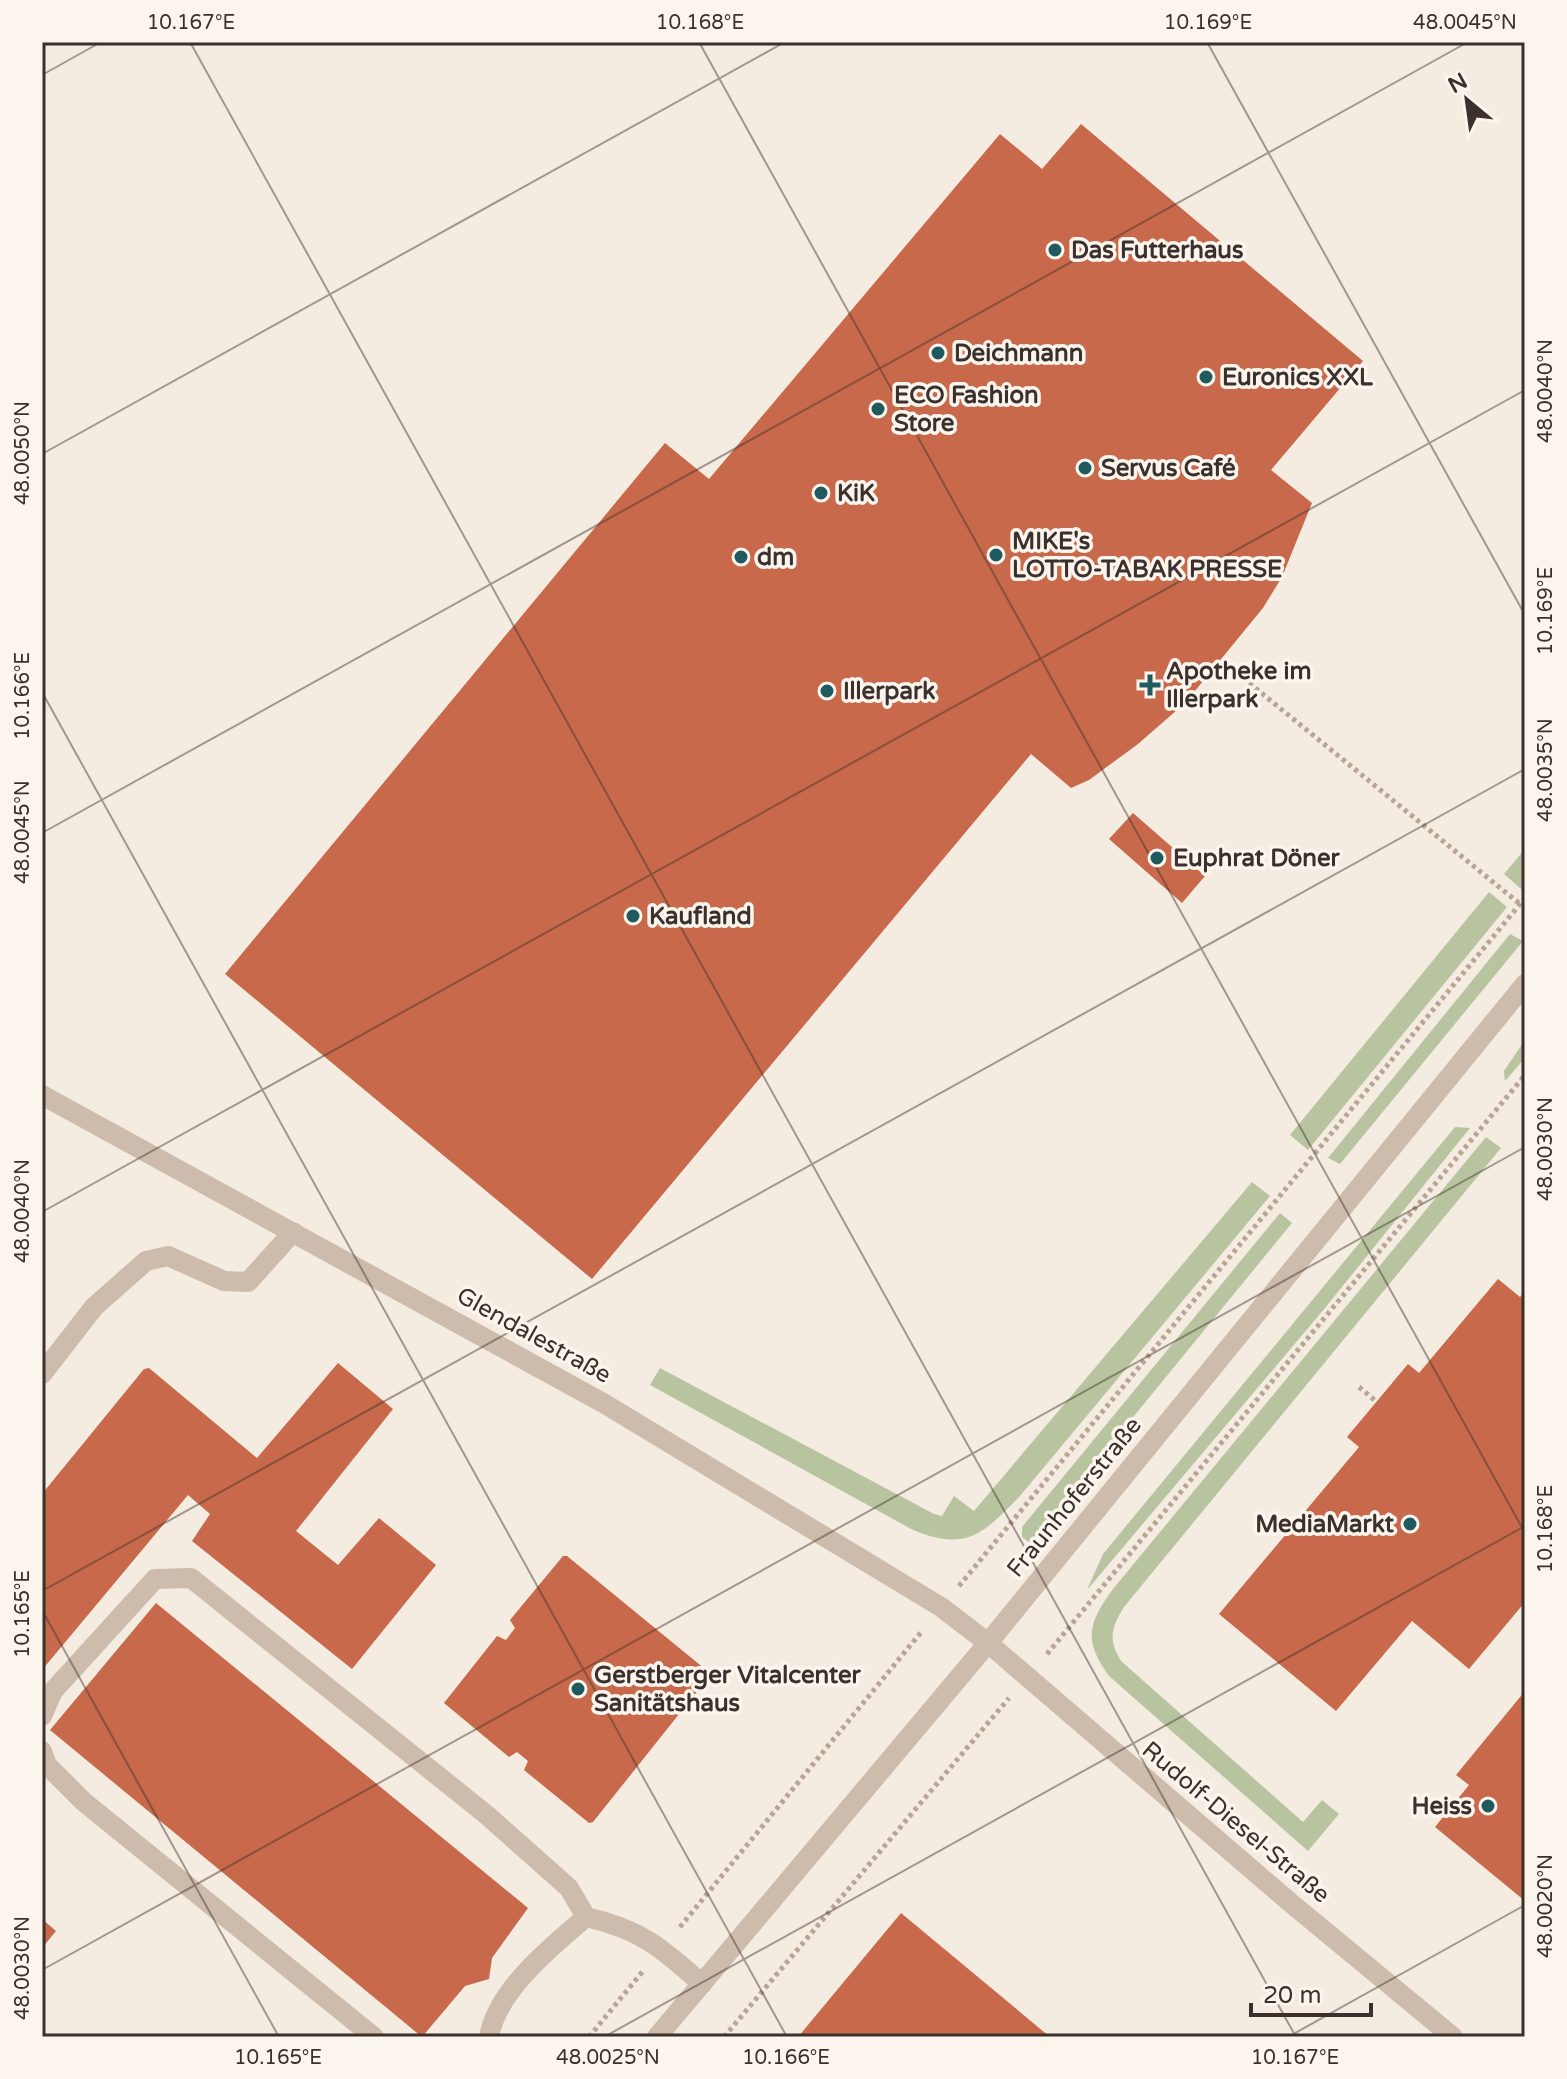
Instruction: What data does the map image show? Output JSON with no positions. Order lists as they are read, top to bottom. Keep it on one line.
{"streets":{"street":["Glendalestraße","Fraunhoferstraße","Rudolf-Diesel-Straße"]},"crossings":[["Glendalestraße","Fraunhoferstraße"],["Glendalestraße","Rudolf-Diesel-Straße"],["Fraunhoferstraße","Rudolf-Diesel-Straße"]],"places":{"other":["Das Futterhaus","Deichmann","Euronics XXL","ECO Fashion Store","Servus Café","KiK","MIKE's LOTTO-TABAK PRESSE","dm","Illerpark","Euphrat Döner","Kaufland","MediaMarkt","Gerstberger Vitalcenter Sanitätshaus","Heiss"],"health":["Apotheke im Illerpark"]},"scale_bar":"20 m","north":"top left","coordinates":["10.167°E","10.168°E","10.169°E","48.0045°N","48.0040°N","48.0050°N","10.166°E","48.0035°N","48.0030°N","10.165°E","48.0020°N","48.0025°N"]}
